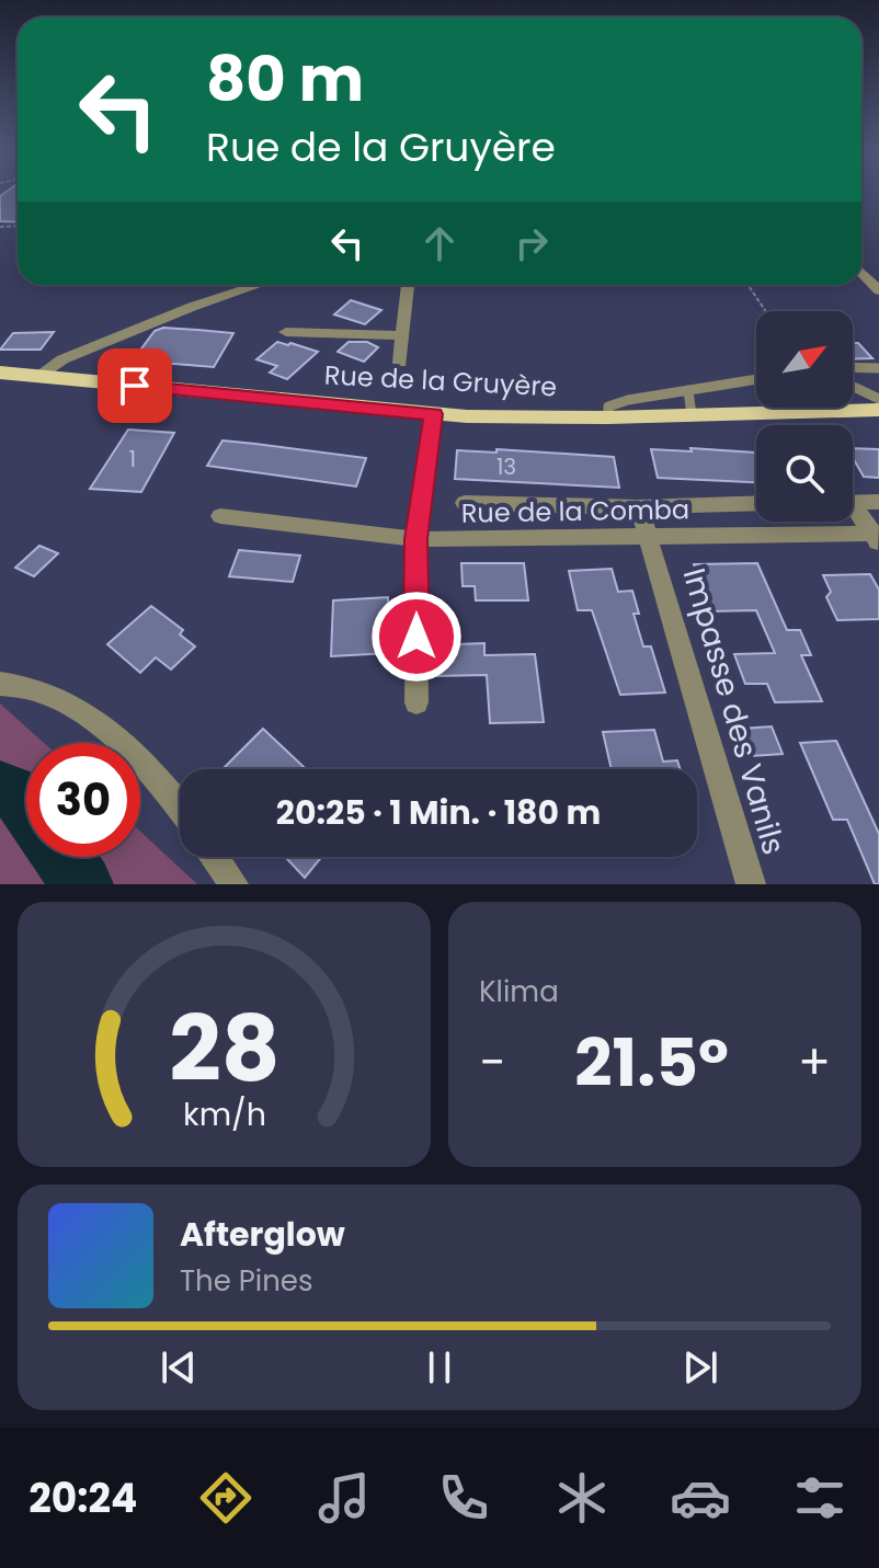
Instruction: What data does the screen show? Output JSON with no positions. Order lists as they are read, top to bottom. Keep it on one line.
{"streets":{"main road":["Rue de la Gruyère"],"street":["Rue de la Comba","Impasse des Vanils"]},"crossings":[["Rue de la Comba","Impasse des Vanils"]],"house_numbers":["1","13"],"north":"top right","page":{"turn":["80 m","Rue de la Gruyère"],"limit":"30","trip":"20:25 · 1 Min. · 180 m","tile":"Klima","heat":["−","21.5°","+"],"song":["Afterglow","The Pines"],"tabs":"20:24","gauge":["28","km/h"]}}
